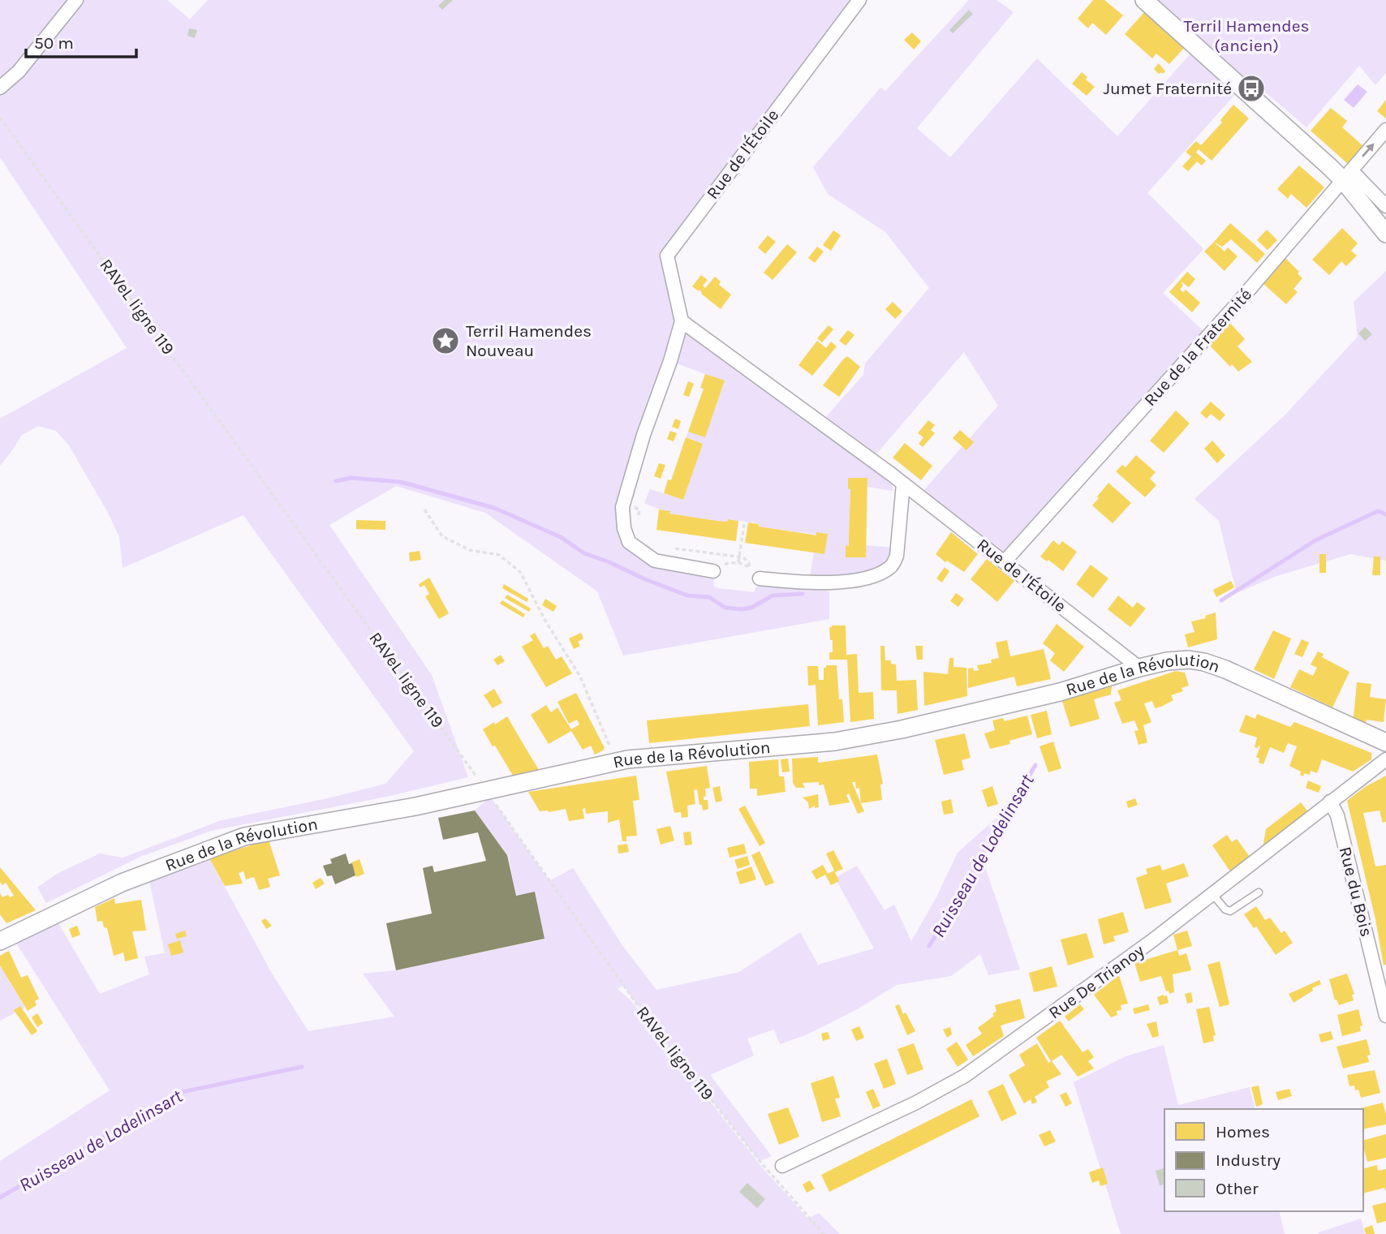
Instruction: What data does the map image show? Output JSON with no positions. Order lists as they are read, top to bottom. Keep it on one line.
{"streets":{"street":["Rue de l'Étoile","Rue de la Fraternité","Rue de la Révolution","Rue du Bois","Rue De Trianoy"],"path":["RAVeL ligne 119"]},"crossings":[["Rue de l'Étoile","Rue de la Fraternité"],["Rue de l'Étoile","Rue de la Révolution"],["RAVeL ligne 119","Rue de la Révolution"],["Rue du Bois","Rue De Trianoy"]],"water":["Ruisseau de Lodelinsart"],"parks":["Terril Hamendes (ancien)"],"places":{"bus stop":["Jumet Fraternité"],"place":["Terril Hamendes Nouveau"]},"legend":["Homes","Industry","Other"],"scale_bar":"50 m"}
